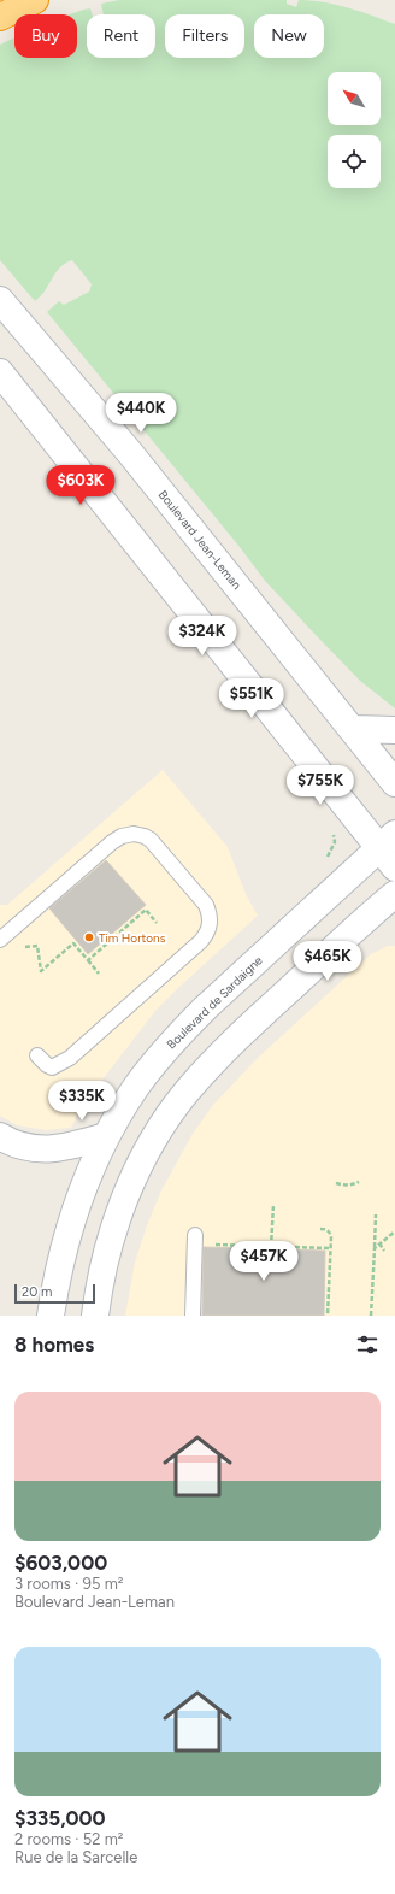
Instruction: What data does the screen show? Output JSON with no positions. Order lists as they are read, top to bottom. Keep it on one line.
{"streets":{"street":["Boulevard Jean-Leman","Boulevard de Sardaigne"]},"places":["Tim Hortons"],"scale_bar":"20 m","north":"top left","page":{"chip":["Buy","Rent","Filters","New"],"price":["$440K","$603K","$324K","$551K","$755K","$465K","$335K","$457K"],"scale":"20 m","heading":"8 homes","list":[{"name":"$603,000","note":"3 rooms · 95 m² · Boulevard Jean-Leman"},{"name":"$335,000","note":"2 rooms · 52 m² · Rue de la Sarcelle"}]}}
